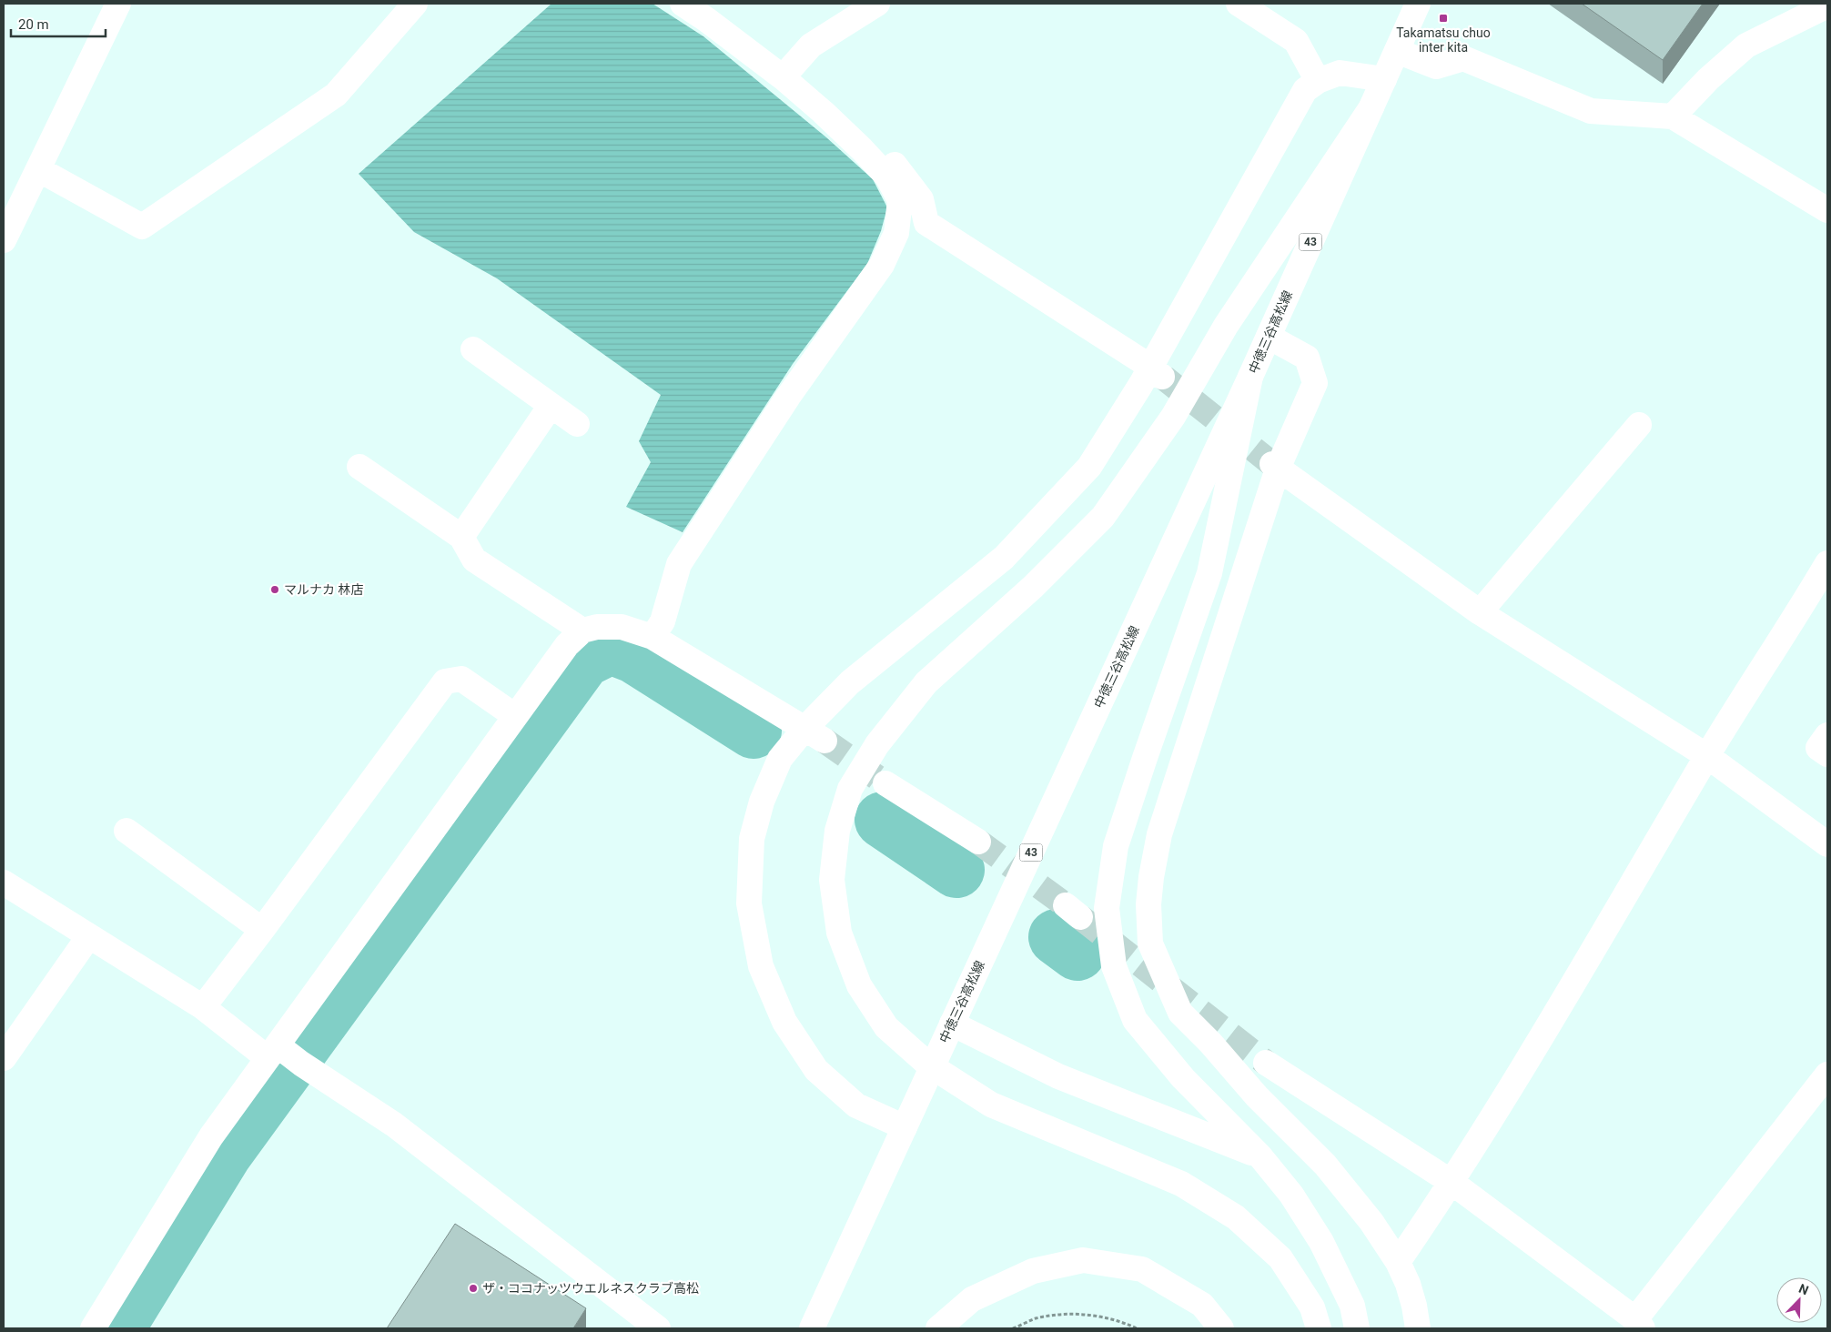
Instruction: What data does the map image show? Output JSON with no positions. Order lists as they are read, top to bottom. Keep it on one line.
{"streets":{"main road":["43","中徳三谷高松線"]},"places":{"transit":["Takamatsu chuo inter kita"],"other":["マルナカ 林店","ザ・ココナッツウエルネスクラブ高松"]},"scale_bar":"20 m","north":"top right"}
